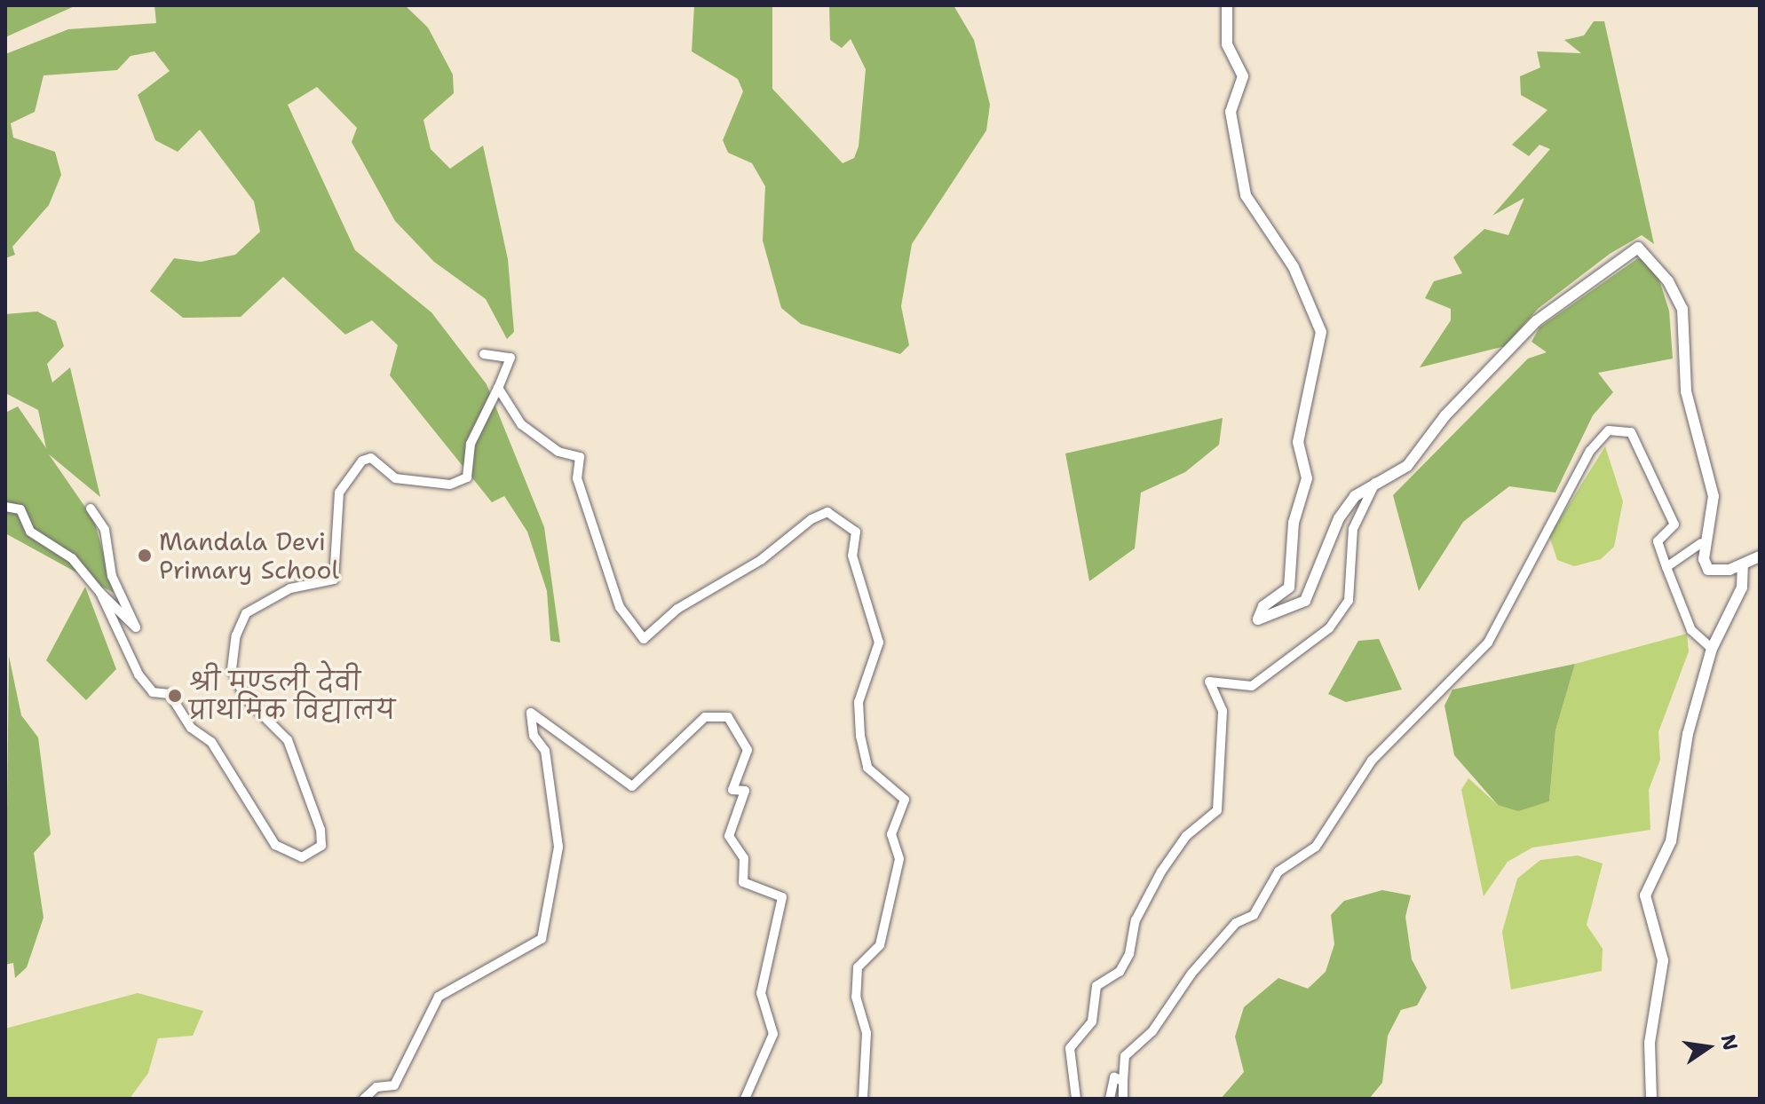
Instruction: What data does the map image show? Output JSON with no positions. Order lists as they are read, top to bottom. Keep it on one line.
{"places":["Mandala Devi Primary School","श्री मण्डली देवी प्राथमिक विद्यालय"],"north":"right"}
